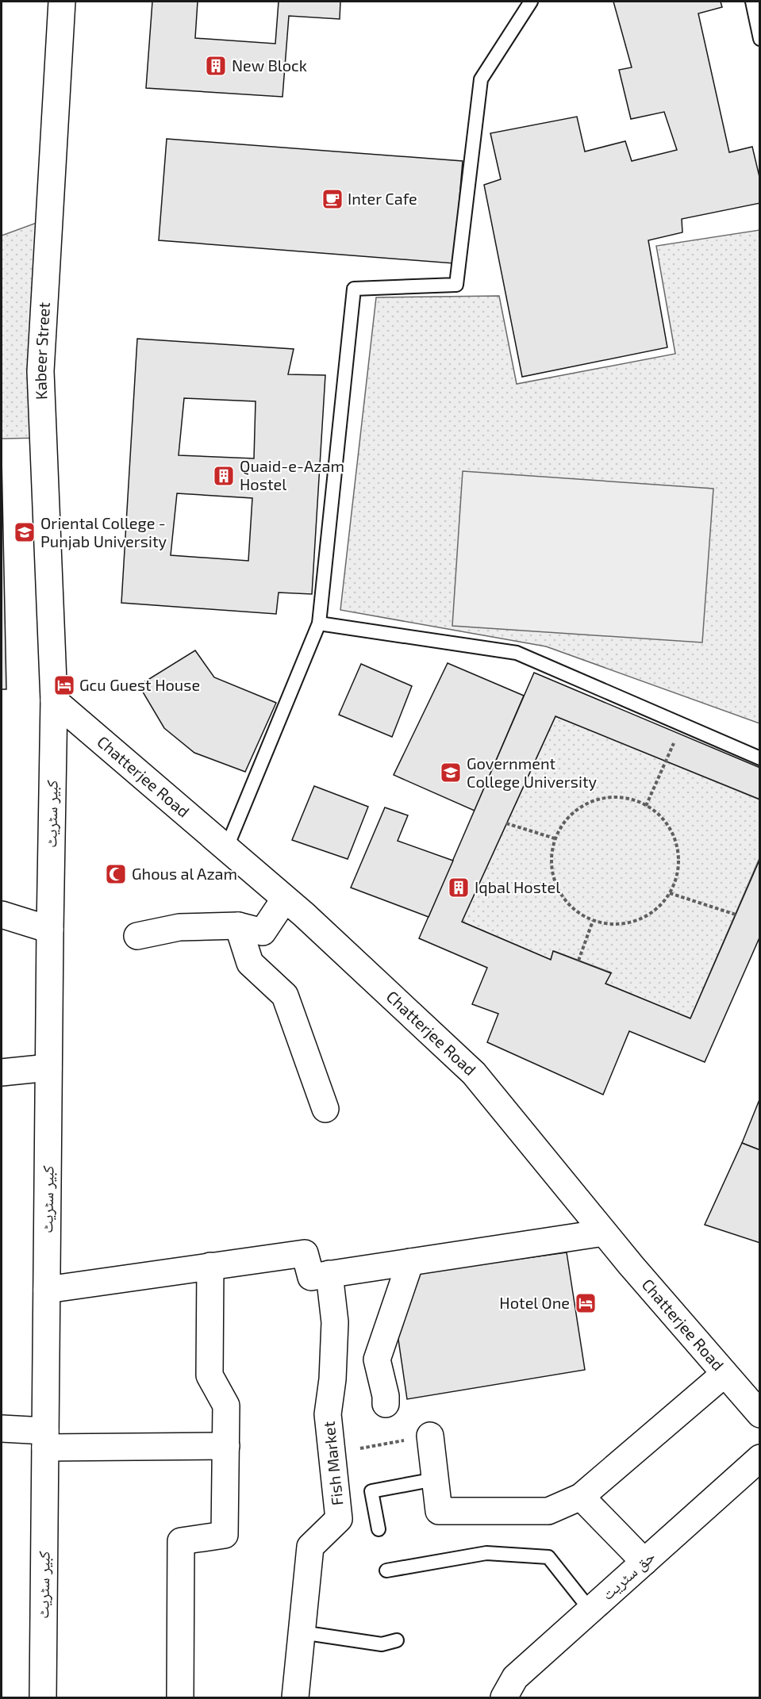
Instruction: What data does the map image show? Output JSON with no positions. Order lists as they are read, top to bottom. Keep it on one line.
{"streets":{"street":["Kabeer Street","Chatterjee Road","کبیر سٹریٹ","Fish Market","حق سٹریت"]},"crossings":[["Kabeer Street","Chatterjee Road"],["Kabeer Street","کبیر سٹریٹ"],["Chatterjee Road","کبیر سٹریٹ"]],"places":{"building":["New Block","Quaid-e-Azam Hostel","Iqbal Hostel"],"cafe":["Inter Cafe"],"school or university":["Oriental College - Punjab University","Government College University"],"hotel":["Gcu Guest House","Hotel One"],"mosque":["Ghous al Azam"]}}
